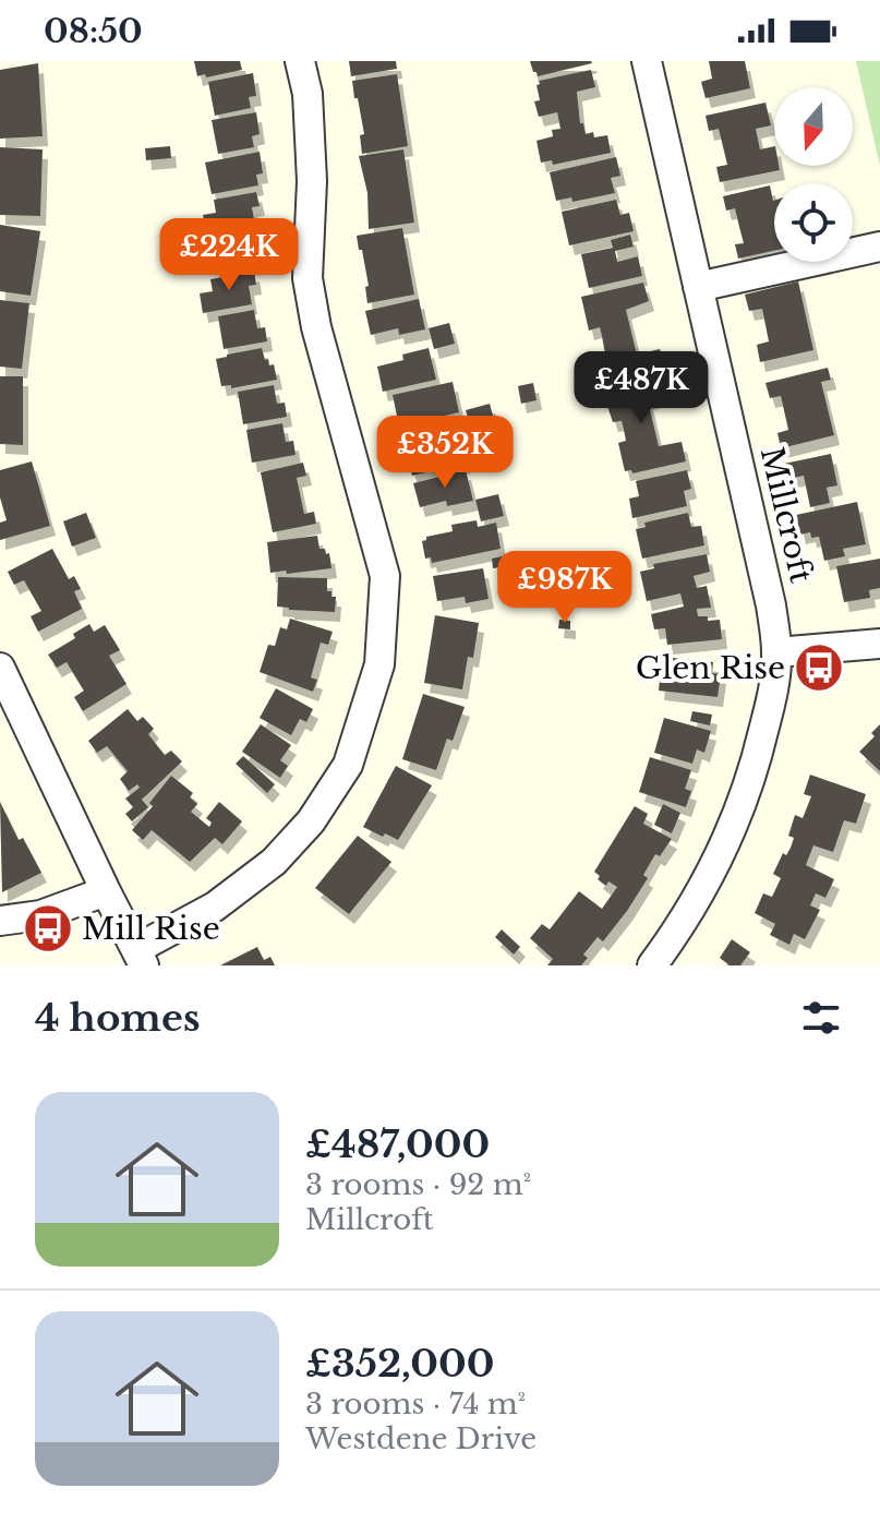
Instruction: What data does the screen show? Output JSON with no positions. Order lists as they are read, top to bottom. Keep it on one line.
{"streets":{"street":["Millcroft"]},"places":{"bus stop":["Glen Rise","Mill Rise"]},"north":"bottom","page":{"status":"08:50","price":["£224K","£487K","£352K","£987K"],"heading":"4 homes","list":[{"name":"£487,000","note":"3 rooms · 92 m² · Millcroft"},{"name":"£352,000","note":"3 rooms · 74 m² · Westdene Drive"}]}}
